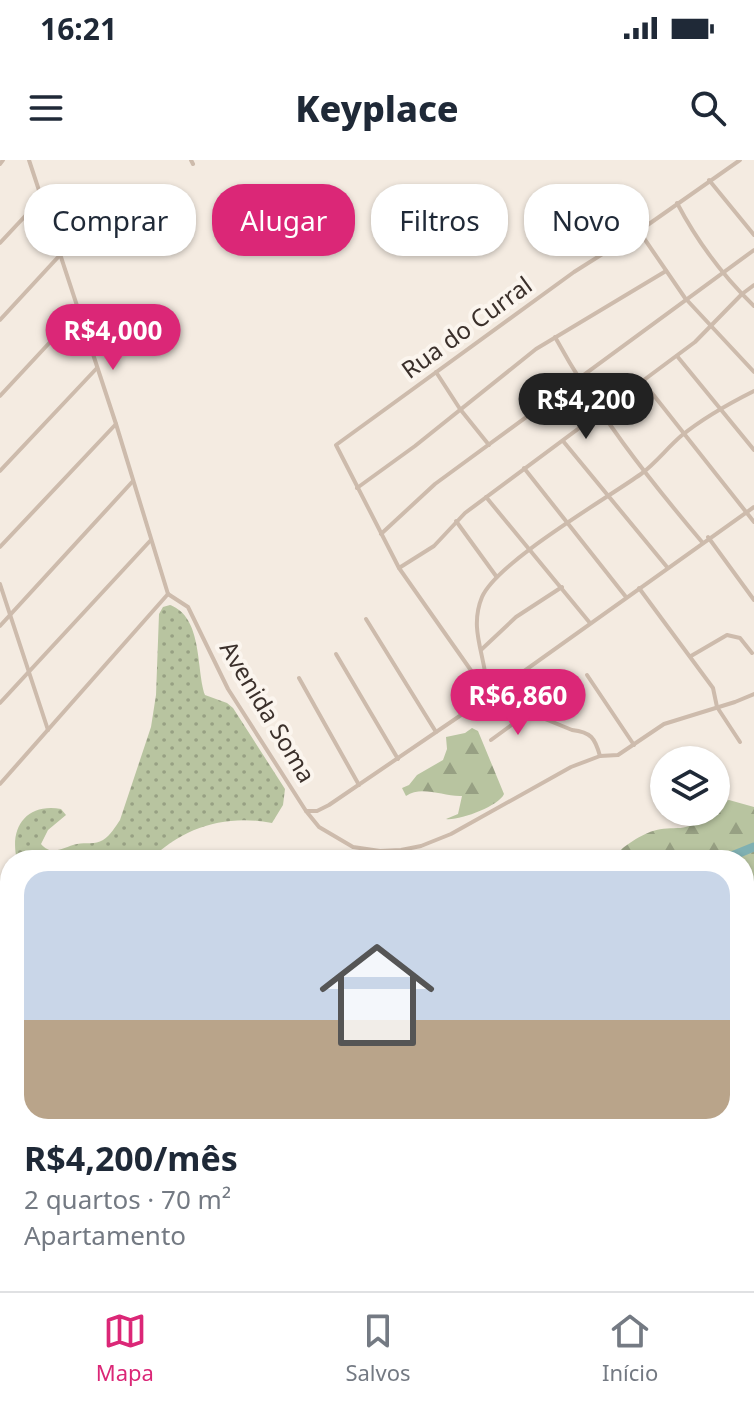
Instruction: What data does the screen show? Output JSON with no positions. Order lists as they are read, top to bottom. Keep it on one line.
{"streets":{"street":["Rua do Curral","Avenida Soma"]},"page":{"status":"16:21","header":"Keyplace","chip":["Comprar","Alugar","Filtros","Novo"],"price":["R$4,000","R$4,200","R$6,860"],"list":[{"name":"R$4,200/mês","note":"2 quartos · 70 m² · Apartamento"}],"tabs":["Mapa","Salvos","Início"]}}
